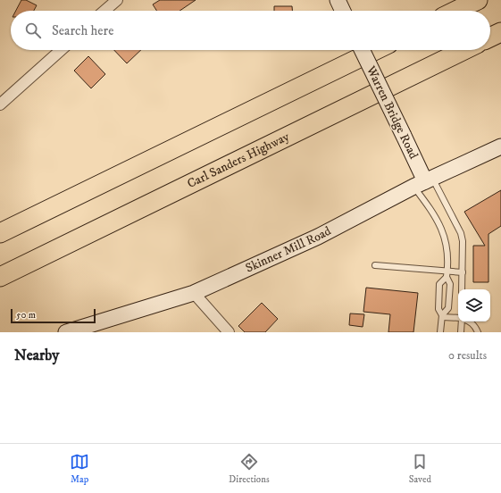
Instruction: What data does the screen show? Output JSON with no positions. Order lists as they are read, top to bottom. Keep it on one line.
{"streets":{"highway":["Carl Sanders Highway"],"street":["Warren Bridge Road","Skinner Mill Road"]},"crossings":[["Warren Bridge Road","Skinner Mill Road"]],"scale_bar":"50 m","page":{"search":"Search here","scale":"50 m","heading":["Nearby","0 results"],"nav":["Map","Directions","Saved"]}}
